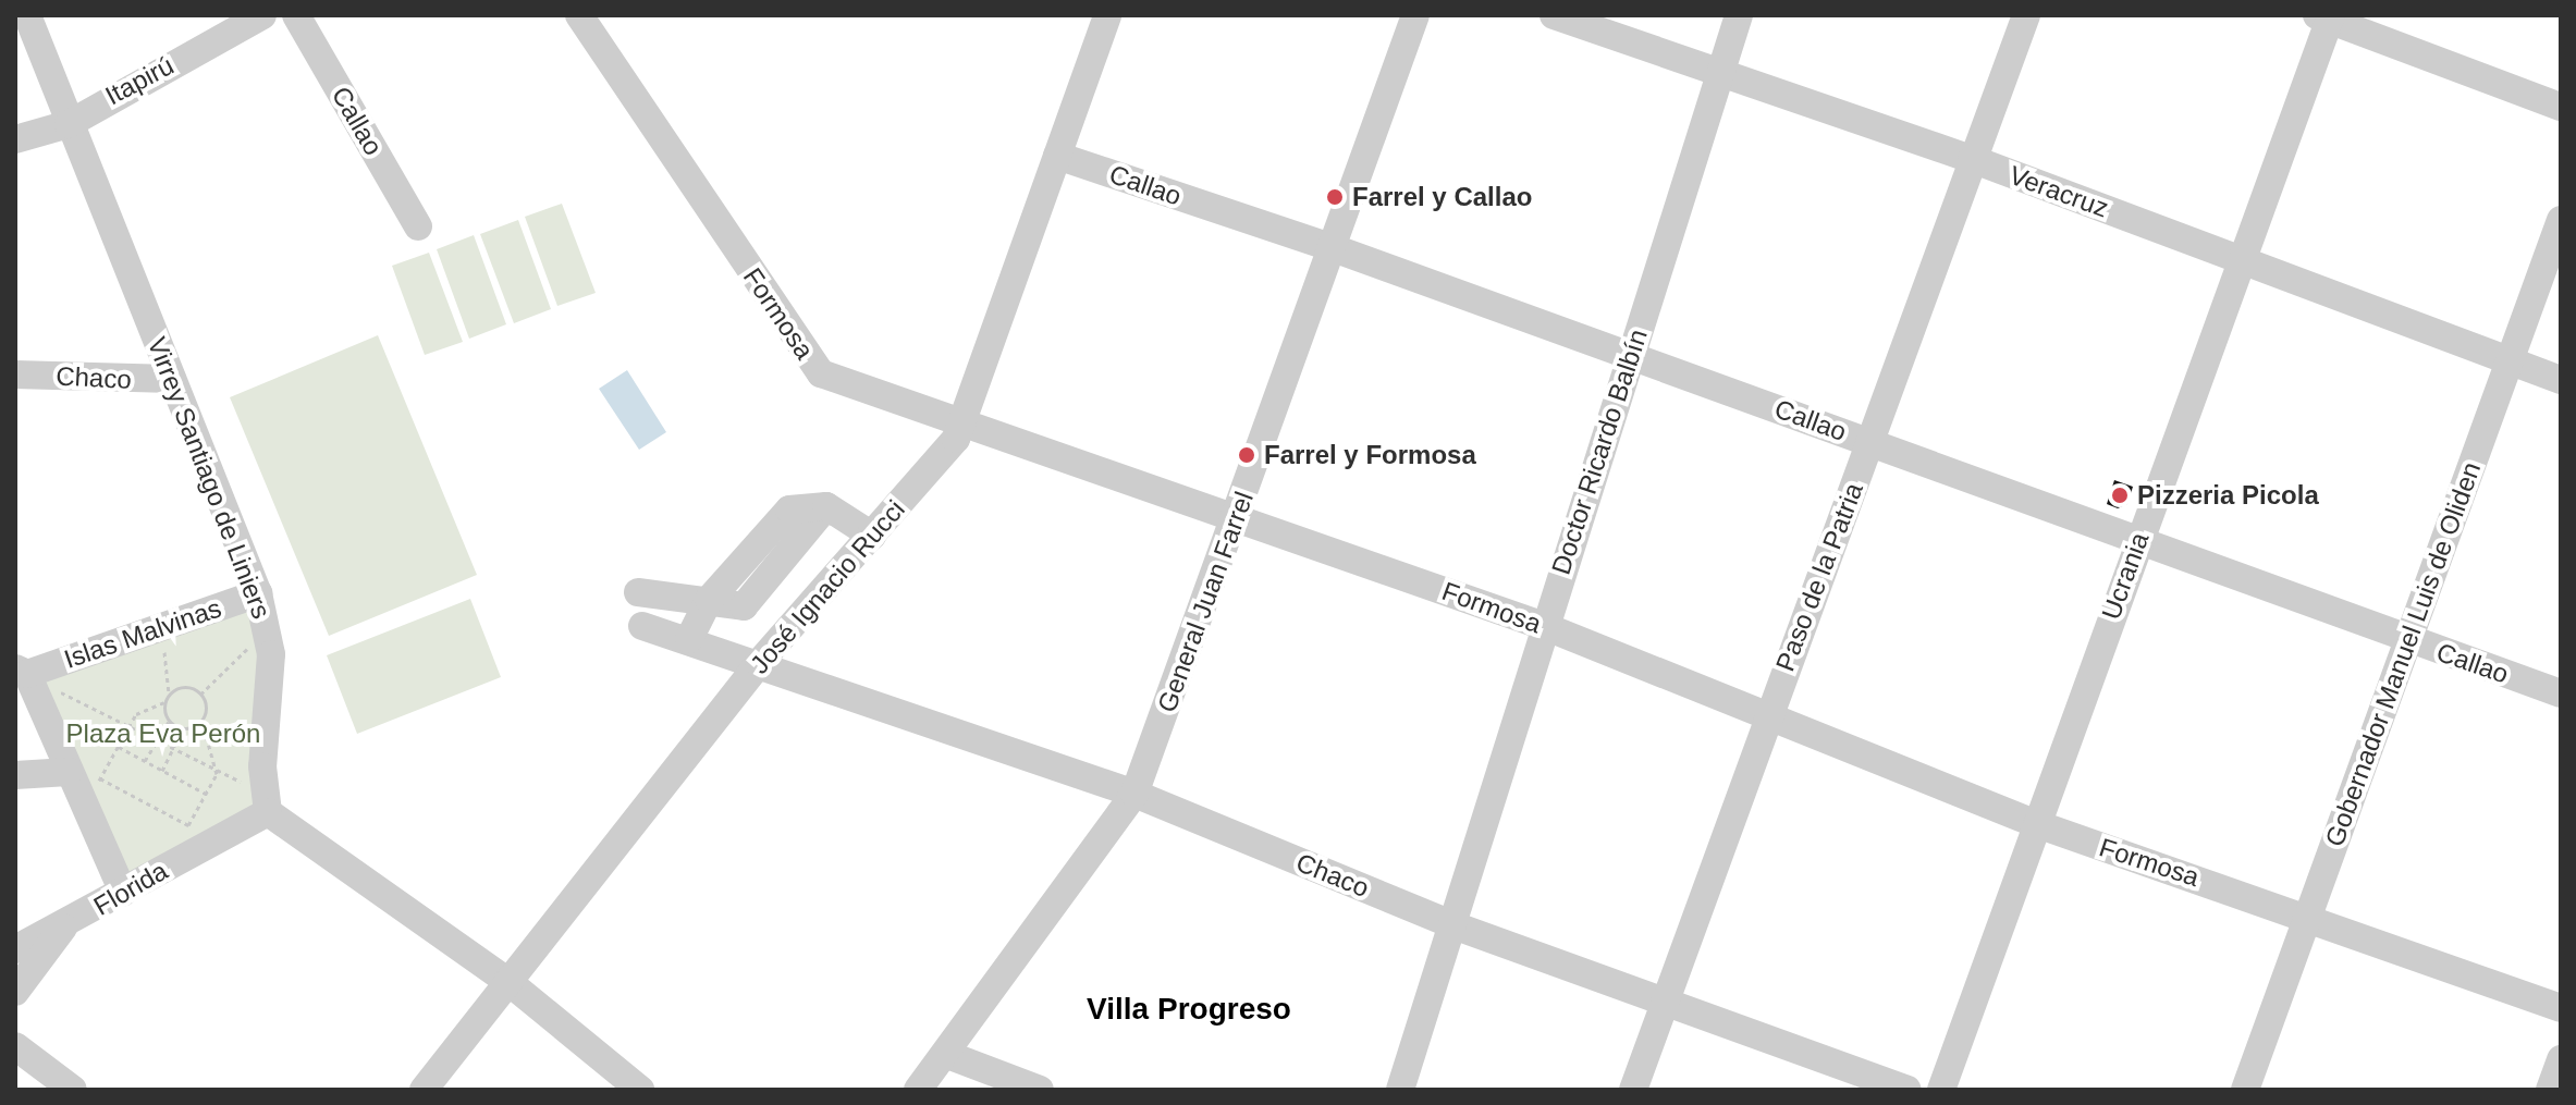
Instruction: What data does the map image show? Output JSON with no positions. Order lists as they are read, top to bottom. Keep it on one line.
{"streets":{"street":["Itapirú","Callao","Veracruz","Formosa","Chaco","Doctor Ricardo Balbín","Virrey Santiago de Liniers","Ucrania","Paso de la Patria","José Ignacio Rucci","General Juan Farrel","Islas Malvinas","Gobernador Manuel Luis de Oliden","Florida"]},"crossings":[["Itapirú","Virrey Santiago de Liniers"],["Callao","Doctor Ricardo Balbín"],["Callao","Ucrania"],["Callao","Paso de la Patria"],["Callao","José Ignacio Rucci"],["Callao","General Juan Farrel"],["Callao","Gobernador Manuel Luis de Oliden"],["Veracruz","Doctor Ricardo Balbín"],["Veracruz","Ucrania"],["Veracruz","Paso de la Patria"],["Veracruz","Gobernador Manuel Luis de Oliden"],["Formosa","Doctor Ricardo Balbín"],["Formosa","Ucrania"],["Formosa","Paso de la Patria"],["Formosa","José Ignacio Rucci"],["Formosa","General Juan Farrel"],["Formosa","Gobernador Manuel Luis de Oliden"],["Chaco","Doctor Ricardo Balbín"],["Chaco","Virrey Santiago de Liniers"],["Chaco","Paso de la Patria"],["Chaco","José Ignacio Rucci"],["Chaco","General Juan Farrel"],["Virrey Santiago de Liniers","Islas Malvinas"],["Virrey Santiago de Liniers","Florida"]],"districts":["Villa Progreso"],"parks":["Plaza Eva Perón"],"places":["Farrel y Callao","Farrel y Formosa","Pizzeria Picola"]}
